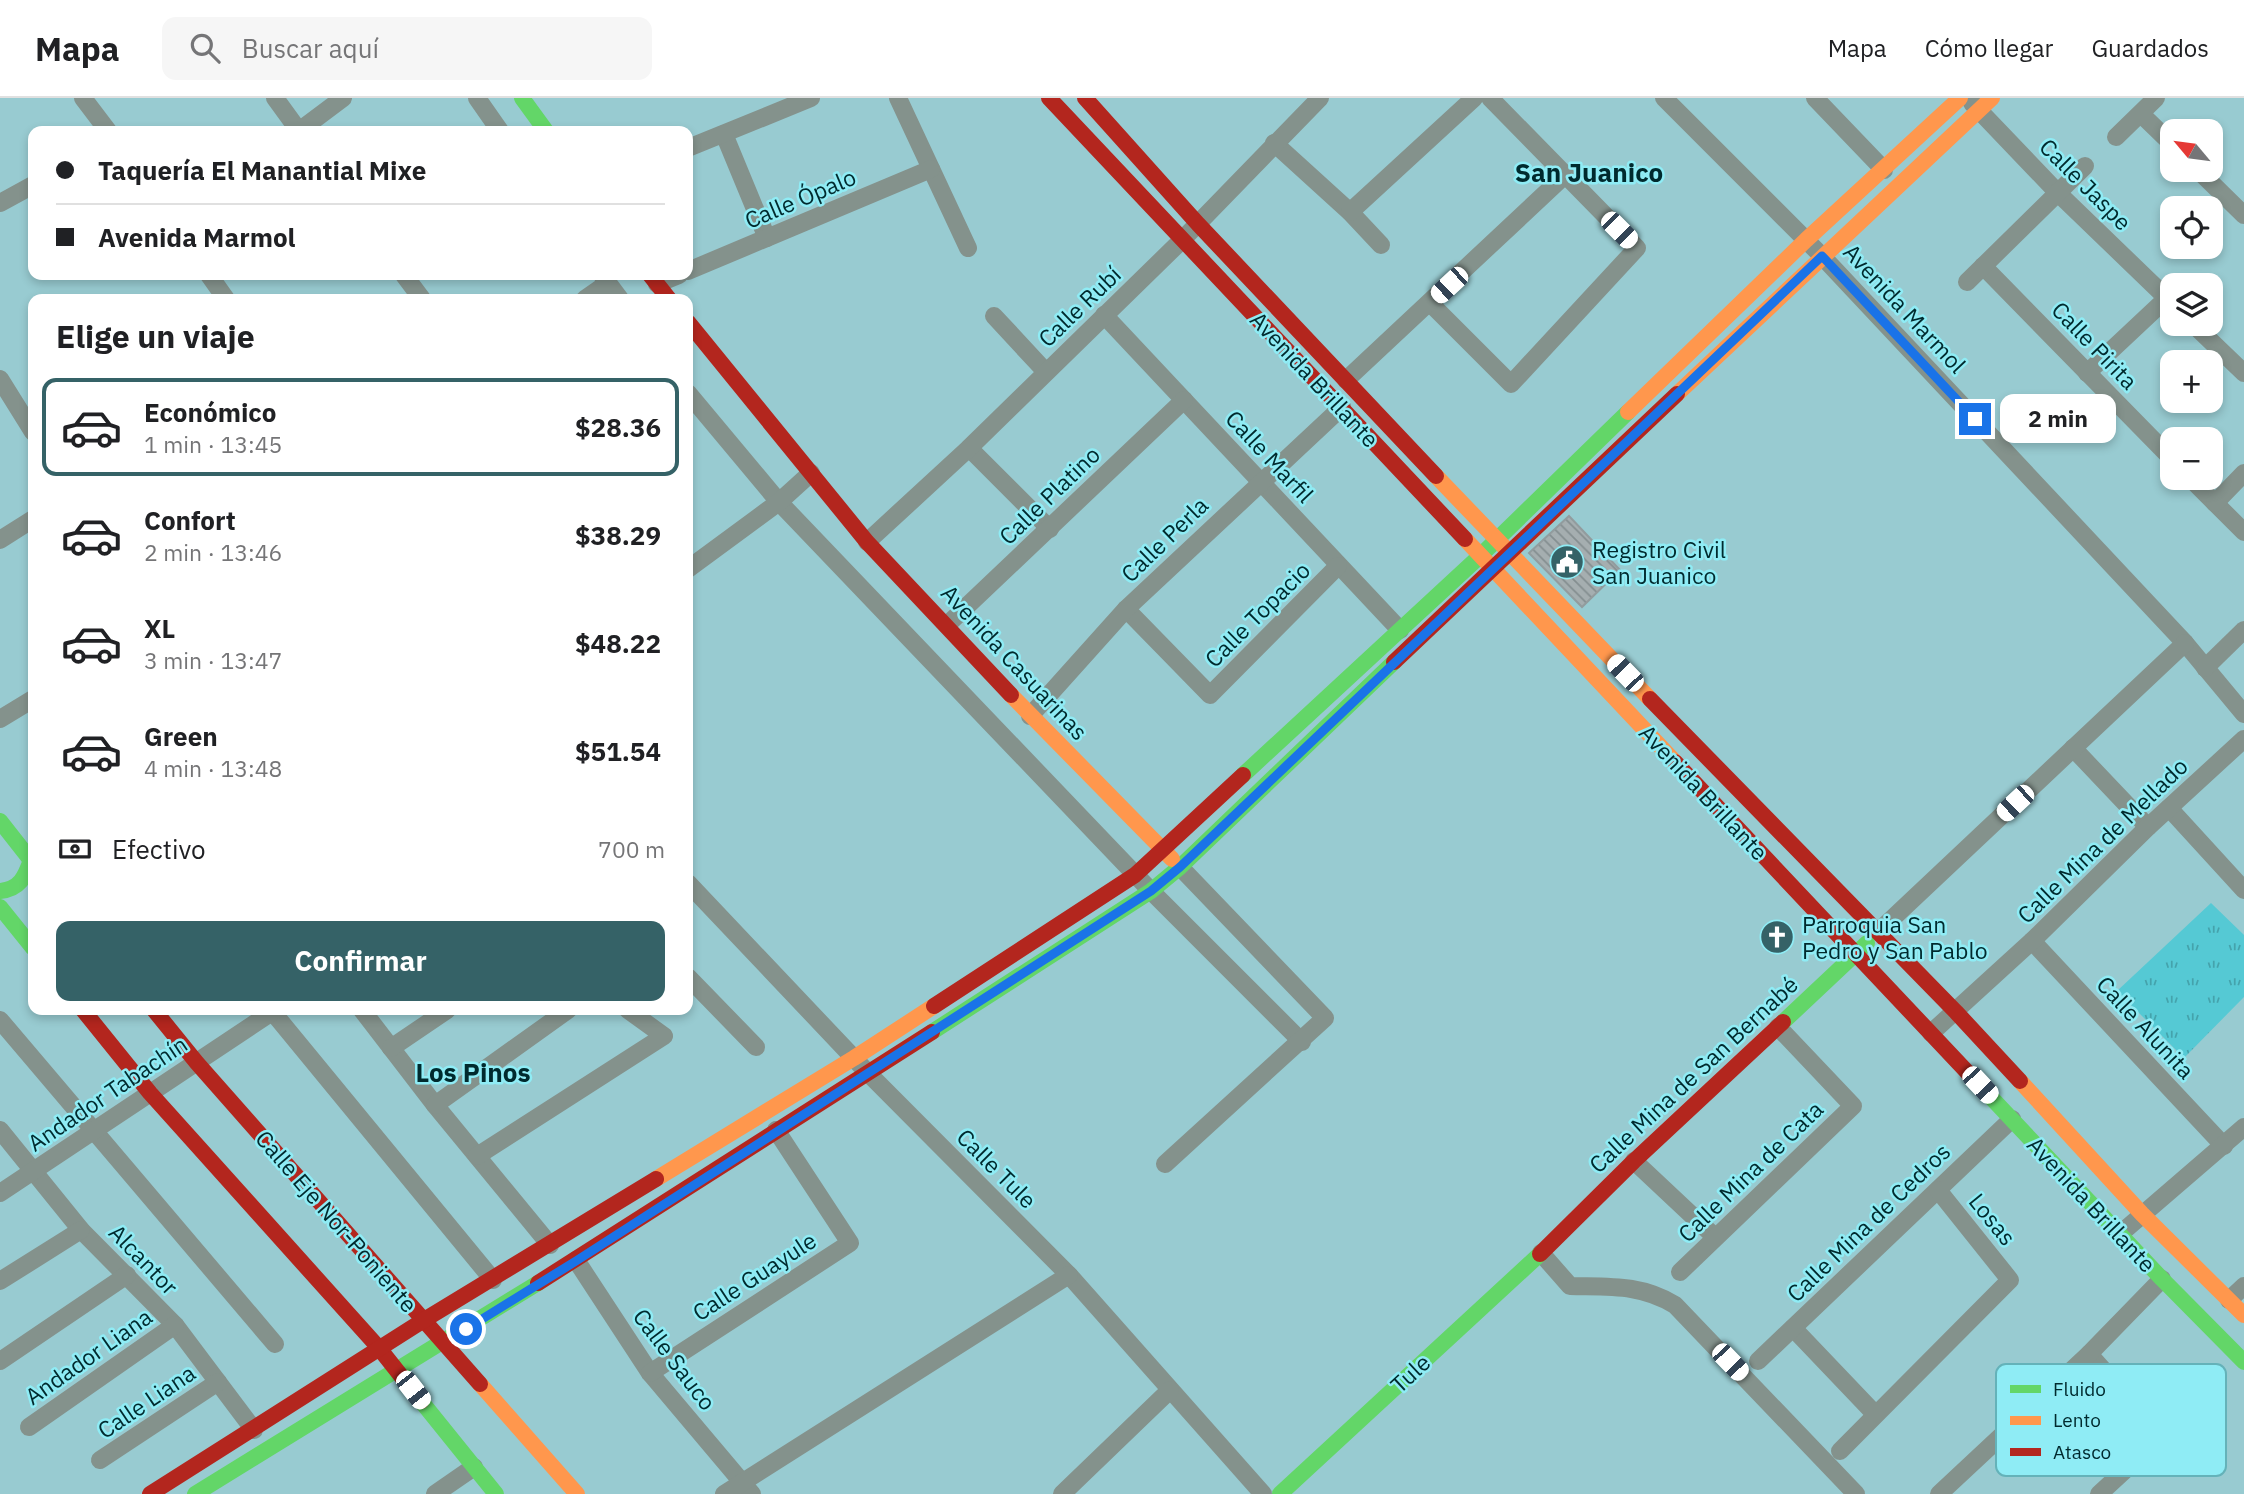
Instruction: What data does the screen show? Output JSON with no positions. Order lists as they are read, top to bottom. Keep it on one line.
{"streets":{"main road":["Avenida Brillante","Avenida Casuarinas","Calle Mina de San Bernabé","Calle Eje Nor-Poniente","Tule"],"street":["Calle Jaspe","Calle Ópalo","Calle Rubí","Avenida Marmol","Calle Pirita","Calle Marfil","Calle Platino","Calle Perla","Calle Topacio","Calle Mina de Mellado","Calle Alunita","Andador Tabachín","Calle Tule","Calle Mina de Cata","Losas","Calle Mina de Cedros","Alcantor","Calle Guayule","Andador Liana","Calle Sauco","Calle Liana"]},"crossings":[["Calle Rubí","Avenida Brillante"],["Calle Rubí","Calle Marfil"],["Calle Rubí","Avenida Casuarinas"],["Avenida Marmol","Calle Mina de San Bernabé"],["Avenida Brillante","Calle Perla"],["Avenida Brillante","Calle Mina de Mellado"],["Avenida Brillante","Calle Mina de San Bernabé"],["Avenida Brillante","Calle Mina de Cedros"],["Calle Marfil","Calle Platino"],["Calle Marfil","Calle Perla"],["Calle Marfil","Calle Topacio"],["Calle Platino","Avenida Casuarinas"],["Calle Perla","Calle Topacio"],["Calle Perla","Avenida Casuarinas"],["Calle Mina de Mellado","Calle Alunita"],["Calle Mina de San Bernabé","Calle Mina de Cata"],["Calle Mina de San Bernabé","Tule"],["Andador Tabachín","Calle Eje Nor-Poniente"],["Andador Tabachín","Alcantor"],["Losas","Calle Mina de Cedros"],["Alcantor","Andador Liana"],["Alcantor","Calle Liana"],["Calle Guayule","Calle Sauco"]],"districts":["San Juanico","Los Pinos"],"places":{"public building":["Registro Civil San Juanico"],"church":["Parroquia San Pedro y San Pablo"]},"legend":["Fluido","Lento","Atasco"],"north":"top left","page":{"header":"Mapa","search":"Buscar aquí","nav":["Mapa","Cómo llegar","Guardados"],"map_buttons":["+","−"],"banner":["Taquería El Manantial Mixe","Avenida Marmol"],"heading":"Elige un viaje","list":[{"name":"Económico","note":"1 min · 13:45","value":"$28.36"},{"name":"Confort","note":"2 min · 13:46","value":"$38.29"},{"name":"XL","note":"3 min · 13:47","value":"$48.22"},{"name":"Green","note":"4 min · 13:48","value":"$51.54"}],"bubble":"2 min","pay":["Efectivo","700 m"],"buttons":"Confirmar"}}
